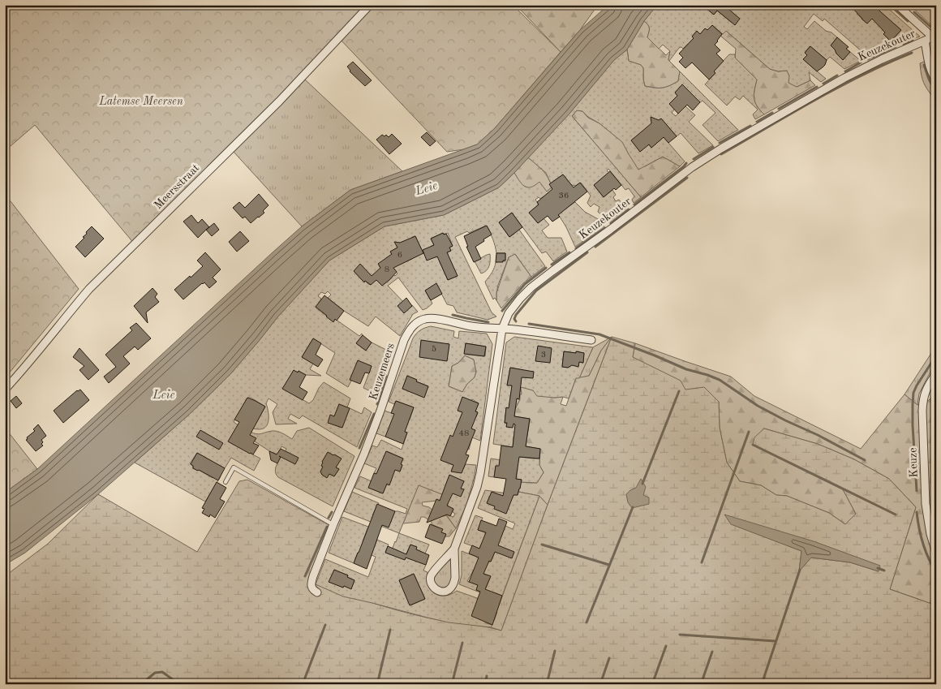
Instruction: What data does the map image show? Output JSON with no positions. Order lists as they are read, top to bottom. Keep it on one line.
{"streets":{"street":["Keuzekouter","Meersstraat","Keuzemeers","Keuze"]},"crossings":[["Keuzekouter","Keuzemeers"]],"water":["Leie"],"parks":["Latemse Meersen"],"house_numbers":["36","6","8","5","3","48"]}
